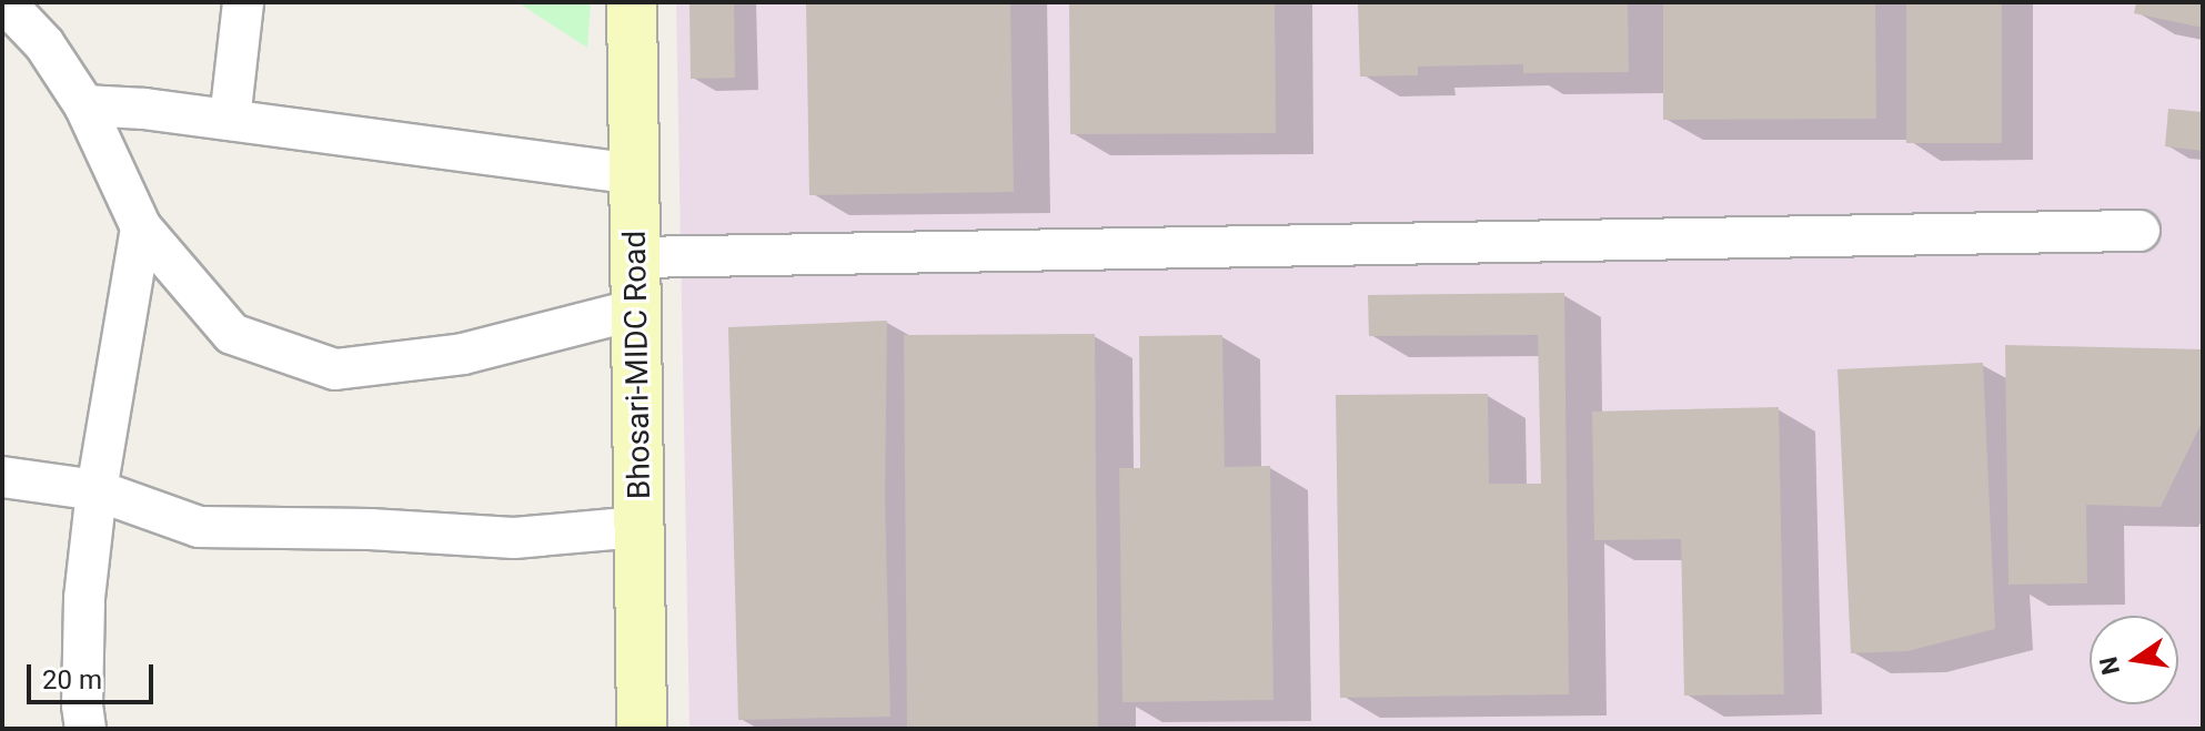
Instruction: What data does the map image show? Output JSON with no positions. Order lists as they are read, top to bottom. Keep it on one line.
{"streets":{"street":["Bhosari-MIDC Road"]},"scale_bar":"20 m","north":"left"}
